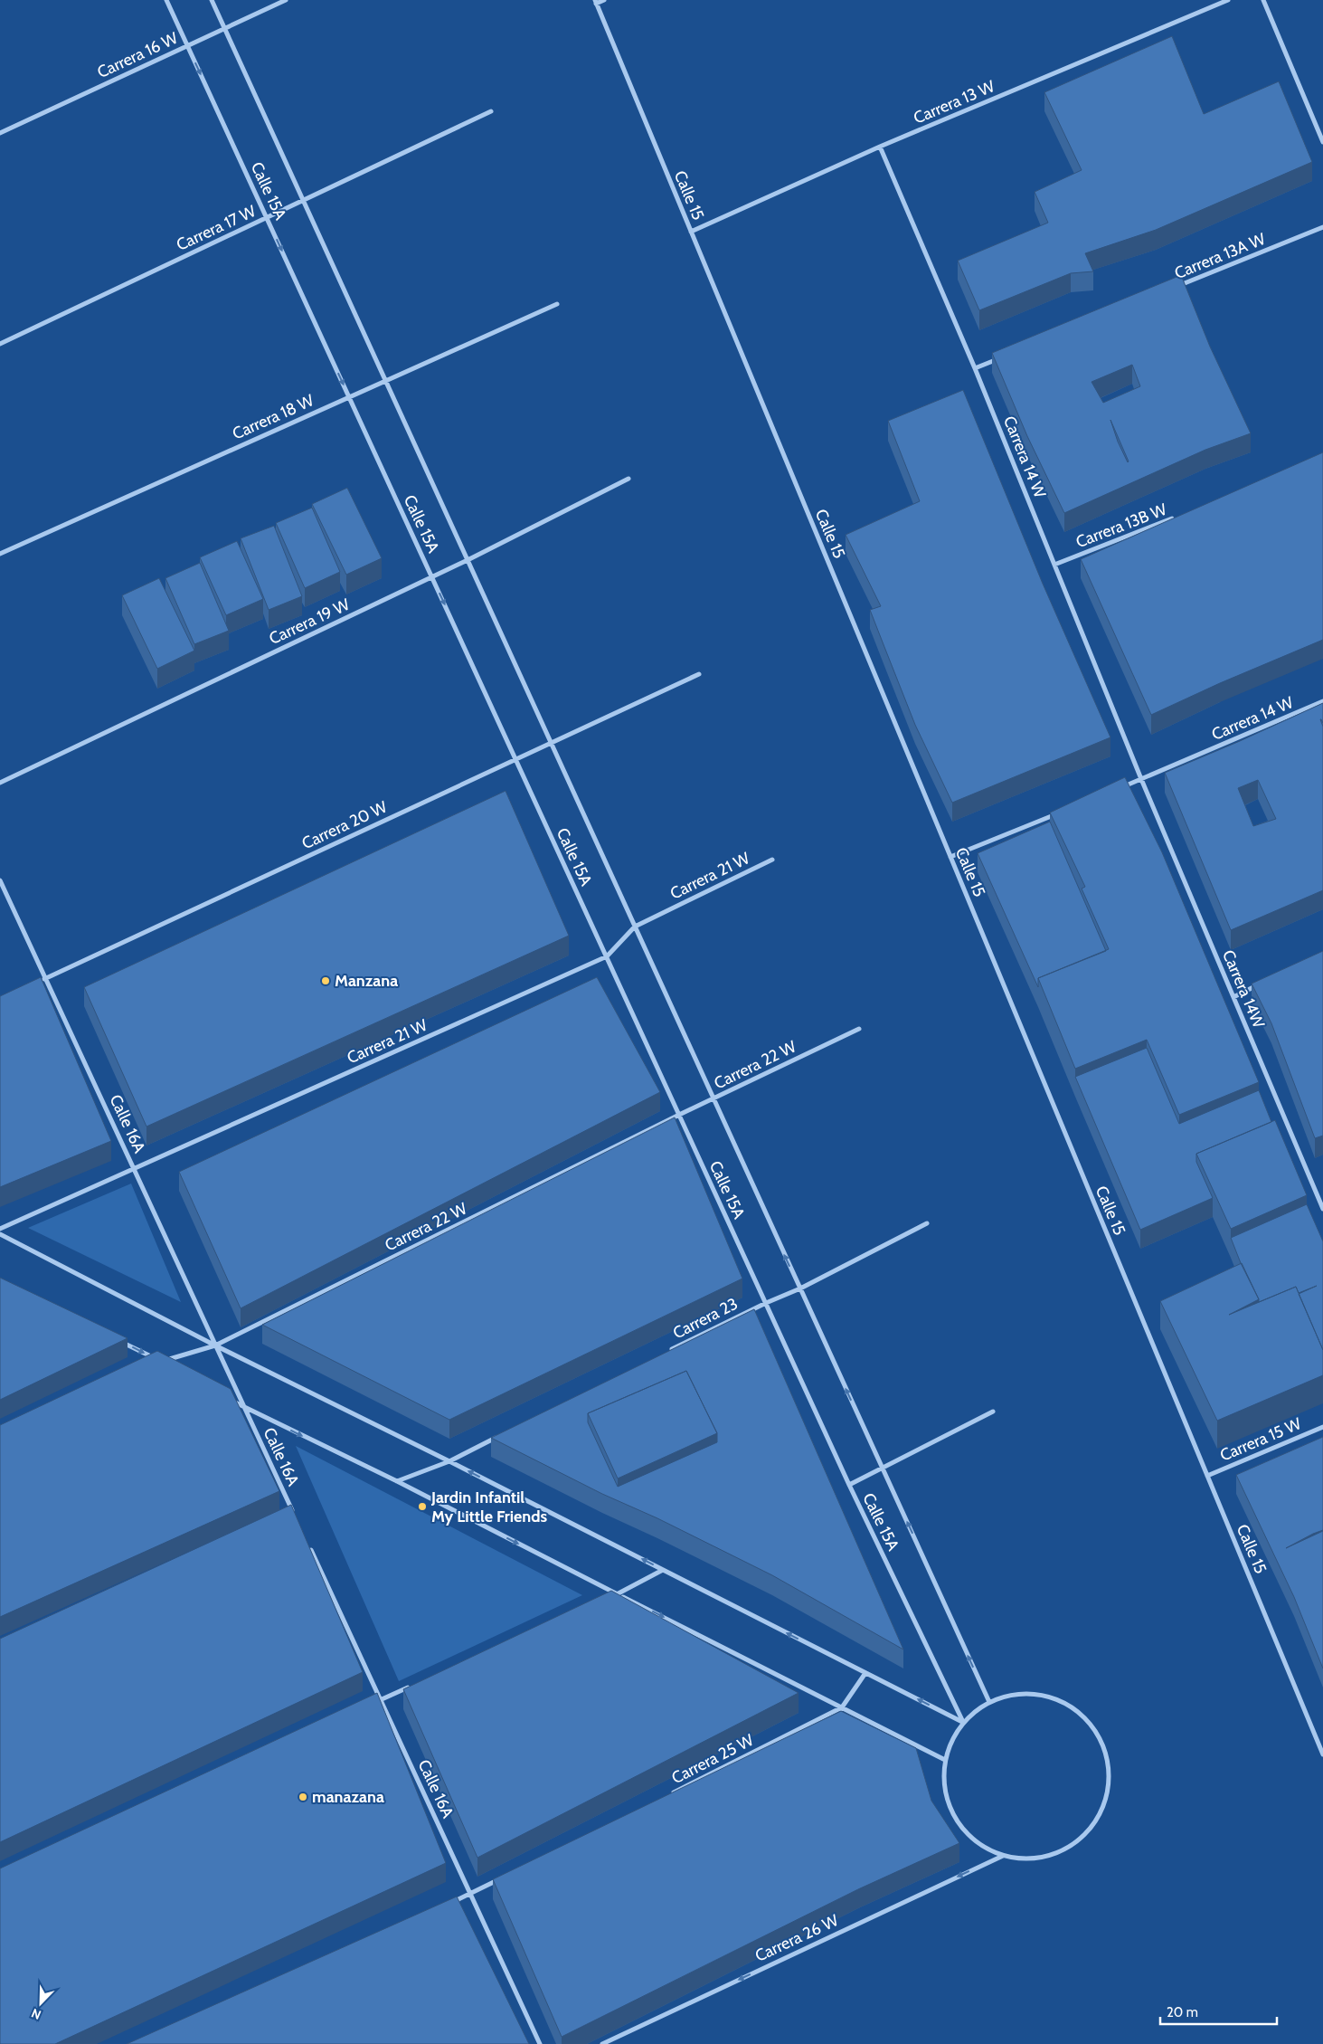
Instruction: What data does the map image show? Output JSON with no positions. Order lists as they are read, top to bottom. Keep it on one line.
{"streets":{"street":["Carrera 16 W","Carrera 13 W","Calle 15A","Calle 15","Carrera 17 W","Carrera 13A W","Carrera 18 W","Carrera 14 W","Carrera 13B W","Carrera 19 W","Carrera 20 W","Carrera 21 W","Carrera 14W","Carrera 22 W","Calle 16A","Carrera 23","Carrera 15 W","Carrera 25 W","Carrera 26 W"]},"crossings":[["Carrera 16 W","Calle 15A"],["Carrera 13 W","Calle 15"],["Carrera 13 W","Carrera 14 W"],["Calle 15A","Carrera 17 W"],["Calle 15A","Carrera 18 W"],["Calle 15A","Carrera 19 W"],["Calle 15A","Carrera 20 W"],["Calle 15A","Carrera 21 W"],["Calle 15A","Carrera 22 W"],["Calle 15A","Carrera 23"],["Calle 15","Carrera 15 W"],["Carrera 14 W","Carrera 13B W"],["Carrera 14 W","Carrera 14W"],["Carrera 20 W","Calle 16A"],["Carrera 21 W","Calle 16A"],["Carrera 22 W","Calle 16A"]],"one_way":["Carrera 26 W"],"places":["Manzana","Jardin Infantil My Little Friends","manazana"],"scale_bar":"20 m","north":"bottom left"}
